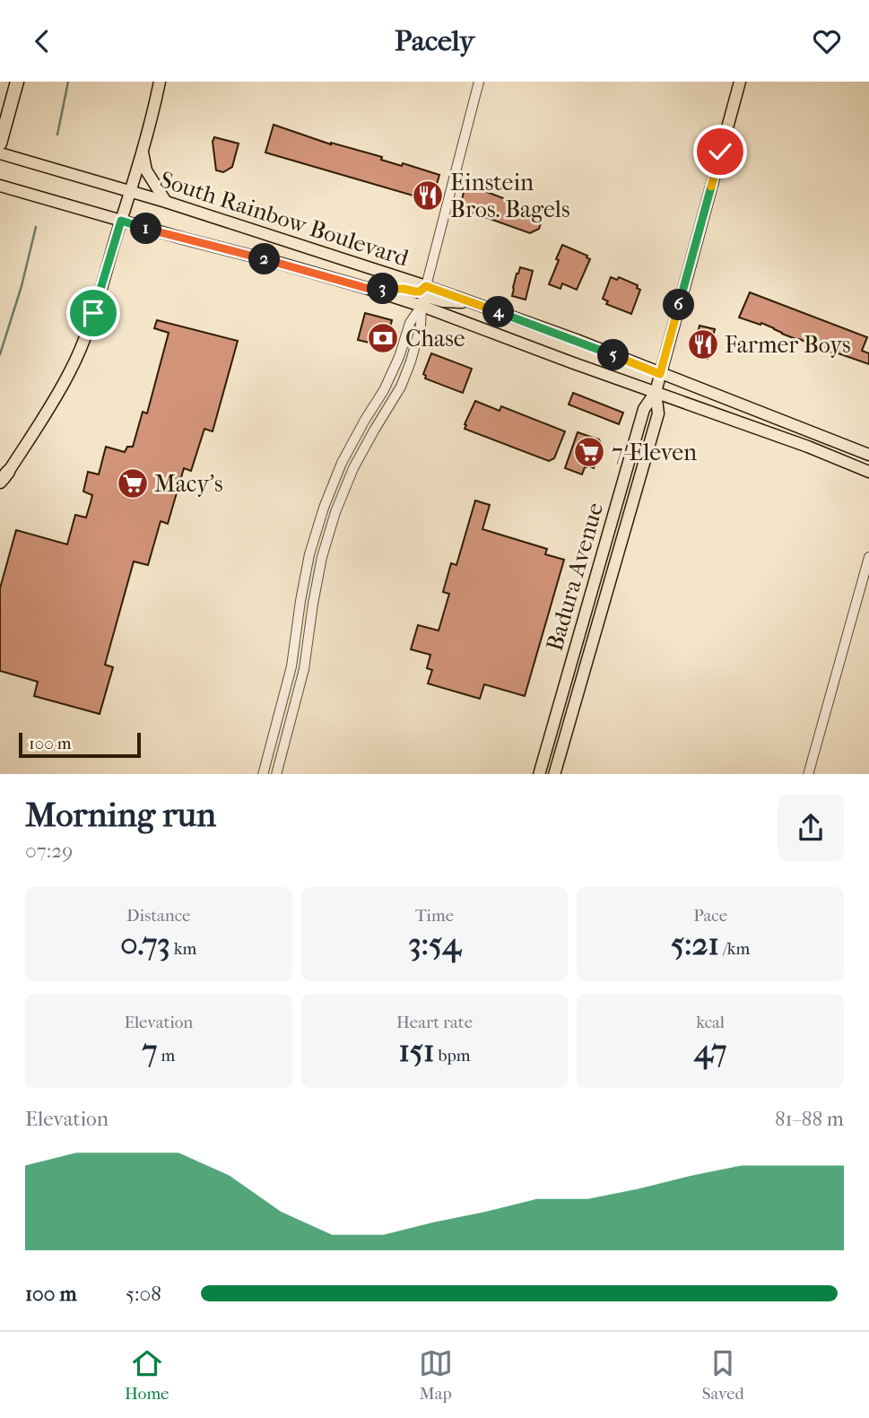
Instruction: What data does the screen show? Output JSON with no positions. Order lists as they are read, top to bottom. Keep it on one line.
{"streets":{"main road":["South Rainbow Boulevard","Badura Avenue"]},"crossings":[["South Rainbow Boulevard","Badura Avenue"]],"places":{"restaurant":["Einstein Bros. Bagels","Farmer Boys"],"bank":["Chase"],"supermarket":["7-Eleven","Macy's"]},"scale_bar":"100 m","page":{"header":"Pacely","pins":["1","2","3","6","4","5"],"scale":"100 m","heading":["Morning run","07:29"],"stats":[["Distance","0.73 km"],["Time","3:54"],["Pace","5:21 /km"],["Elevation","7 m"],["Heart rate","151 bpm"],["kcal","47"]],"chart":["Elevation","81–88 m"],"list":[{"name":"100 m","note":"5:08"}],"tabs":["Home","Map","Saved"]}}
